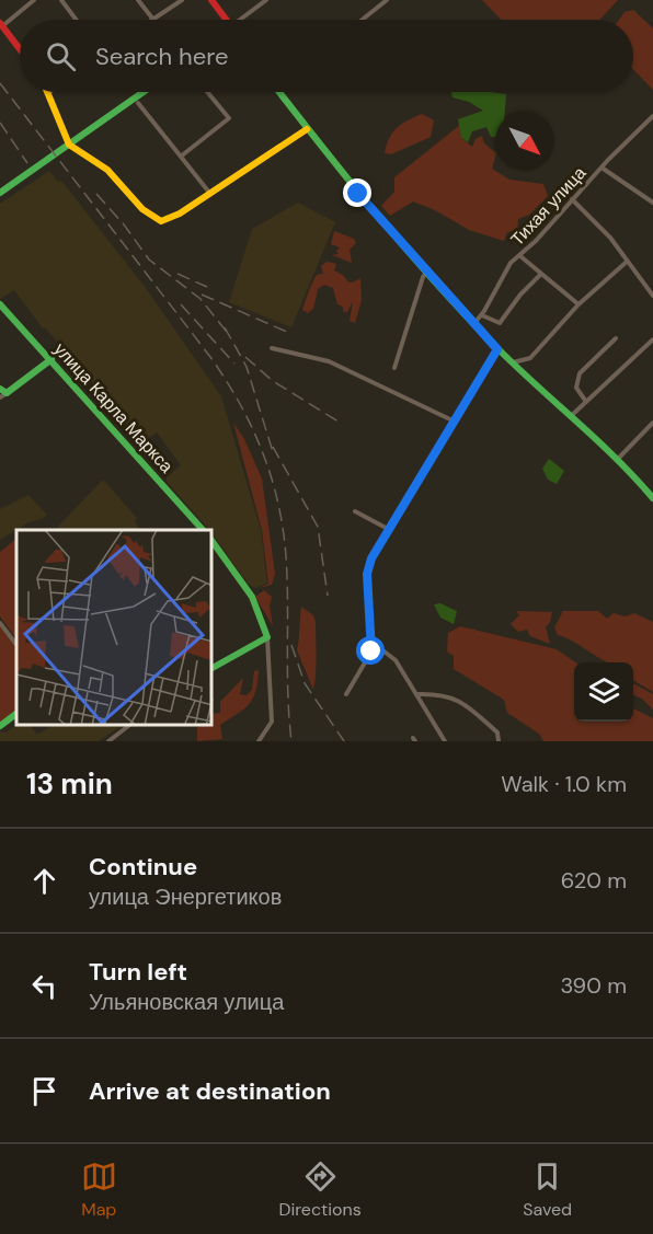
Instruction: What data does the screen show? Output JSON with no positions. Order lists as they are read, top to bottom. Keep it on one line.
{"streets":{"main road":["улица Карла Маркса"],"street":["Тихая улица"]},"north":"bottom right","page":{"search":"Search here","heading":["13 min","Walk · 1.0 km"],"list":[["Continue","улица Энергетиков","620 m"],["Turn left","Ульяновская улица","390 m"],"Arrive at destination"],"nav":["Map","Directions","Saved"]}}
